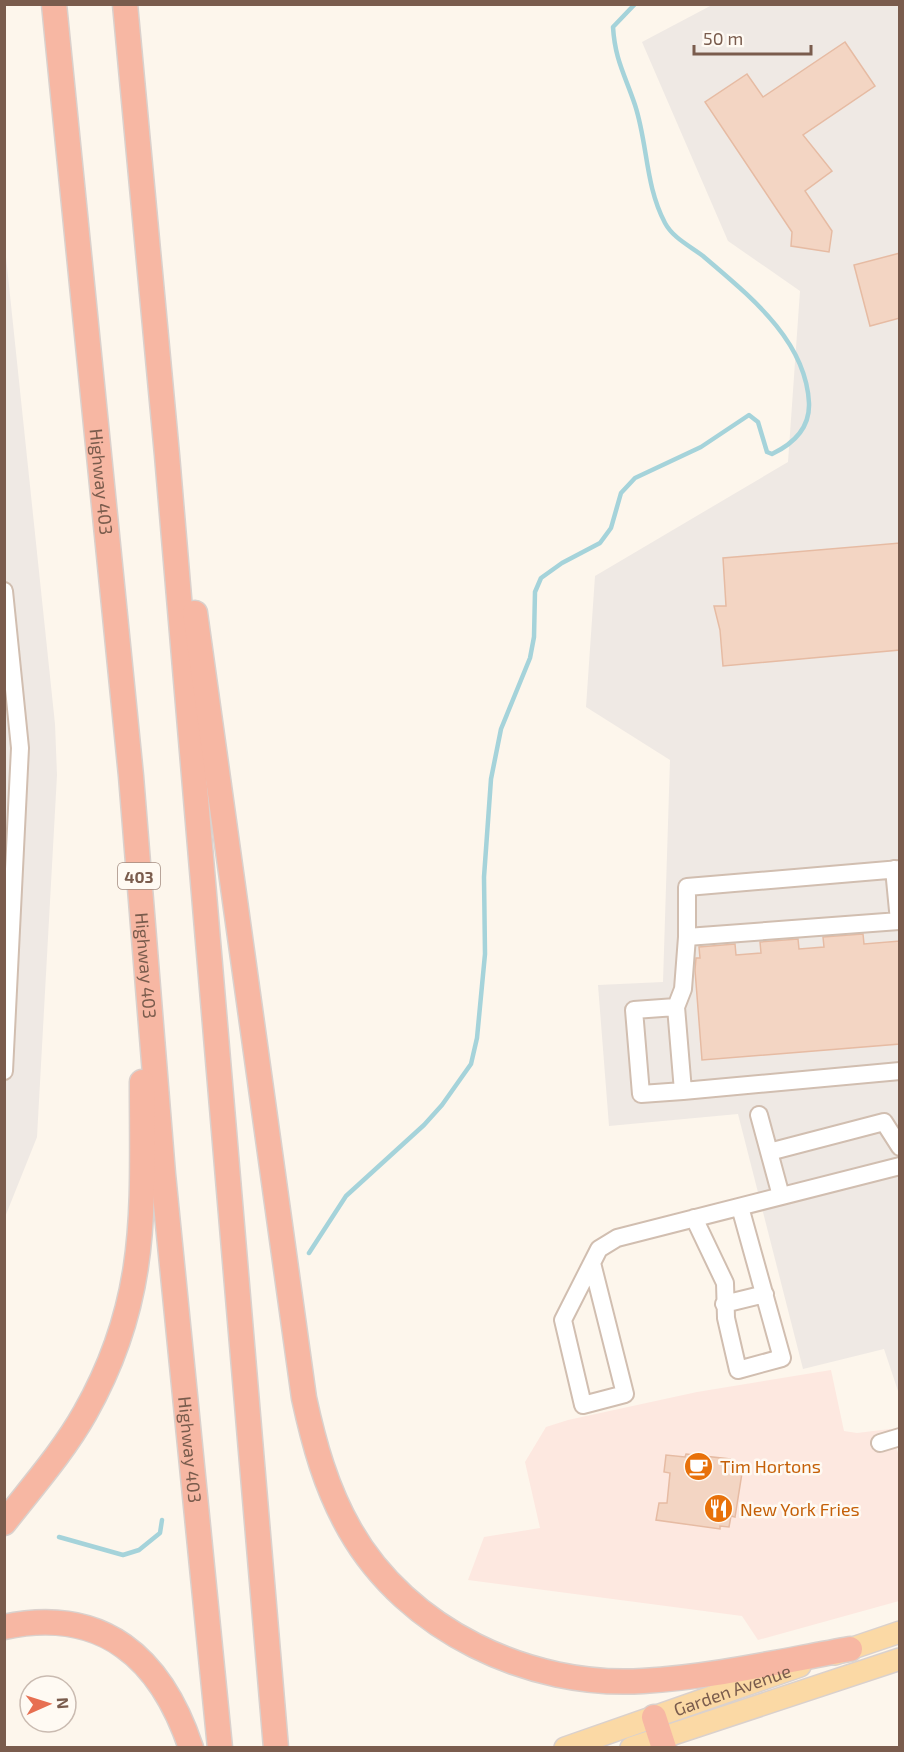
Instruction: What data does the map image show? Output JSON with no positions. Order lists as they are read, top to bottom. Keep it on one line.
{"streets":{"highway":["Highway 403","403"],"main road":["Garden Avenue"]},"places":{"cafe":["Tim Hortons"],"restaurant":["New York Fries"]},"scale_bar":"50 m","north":"right"}
